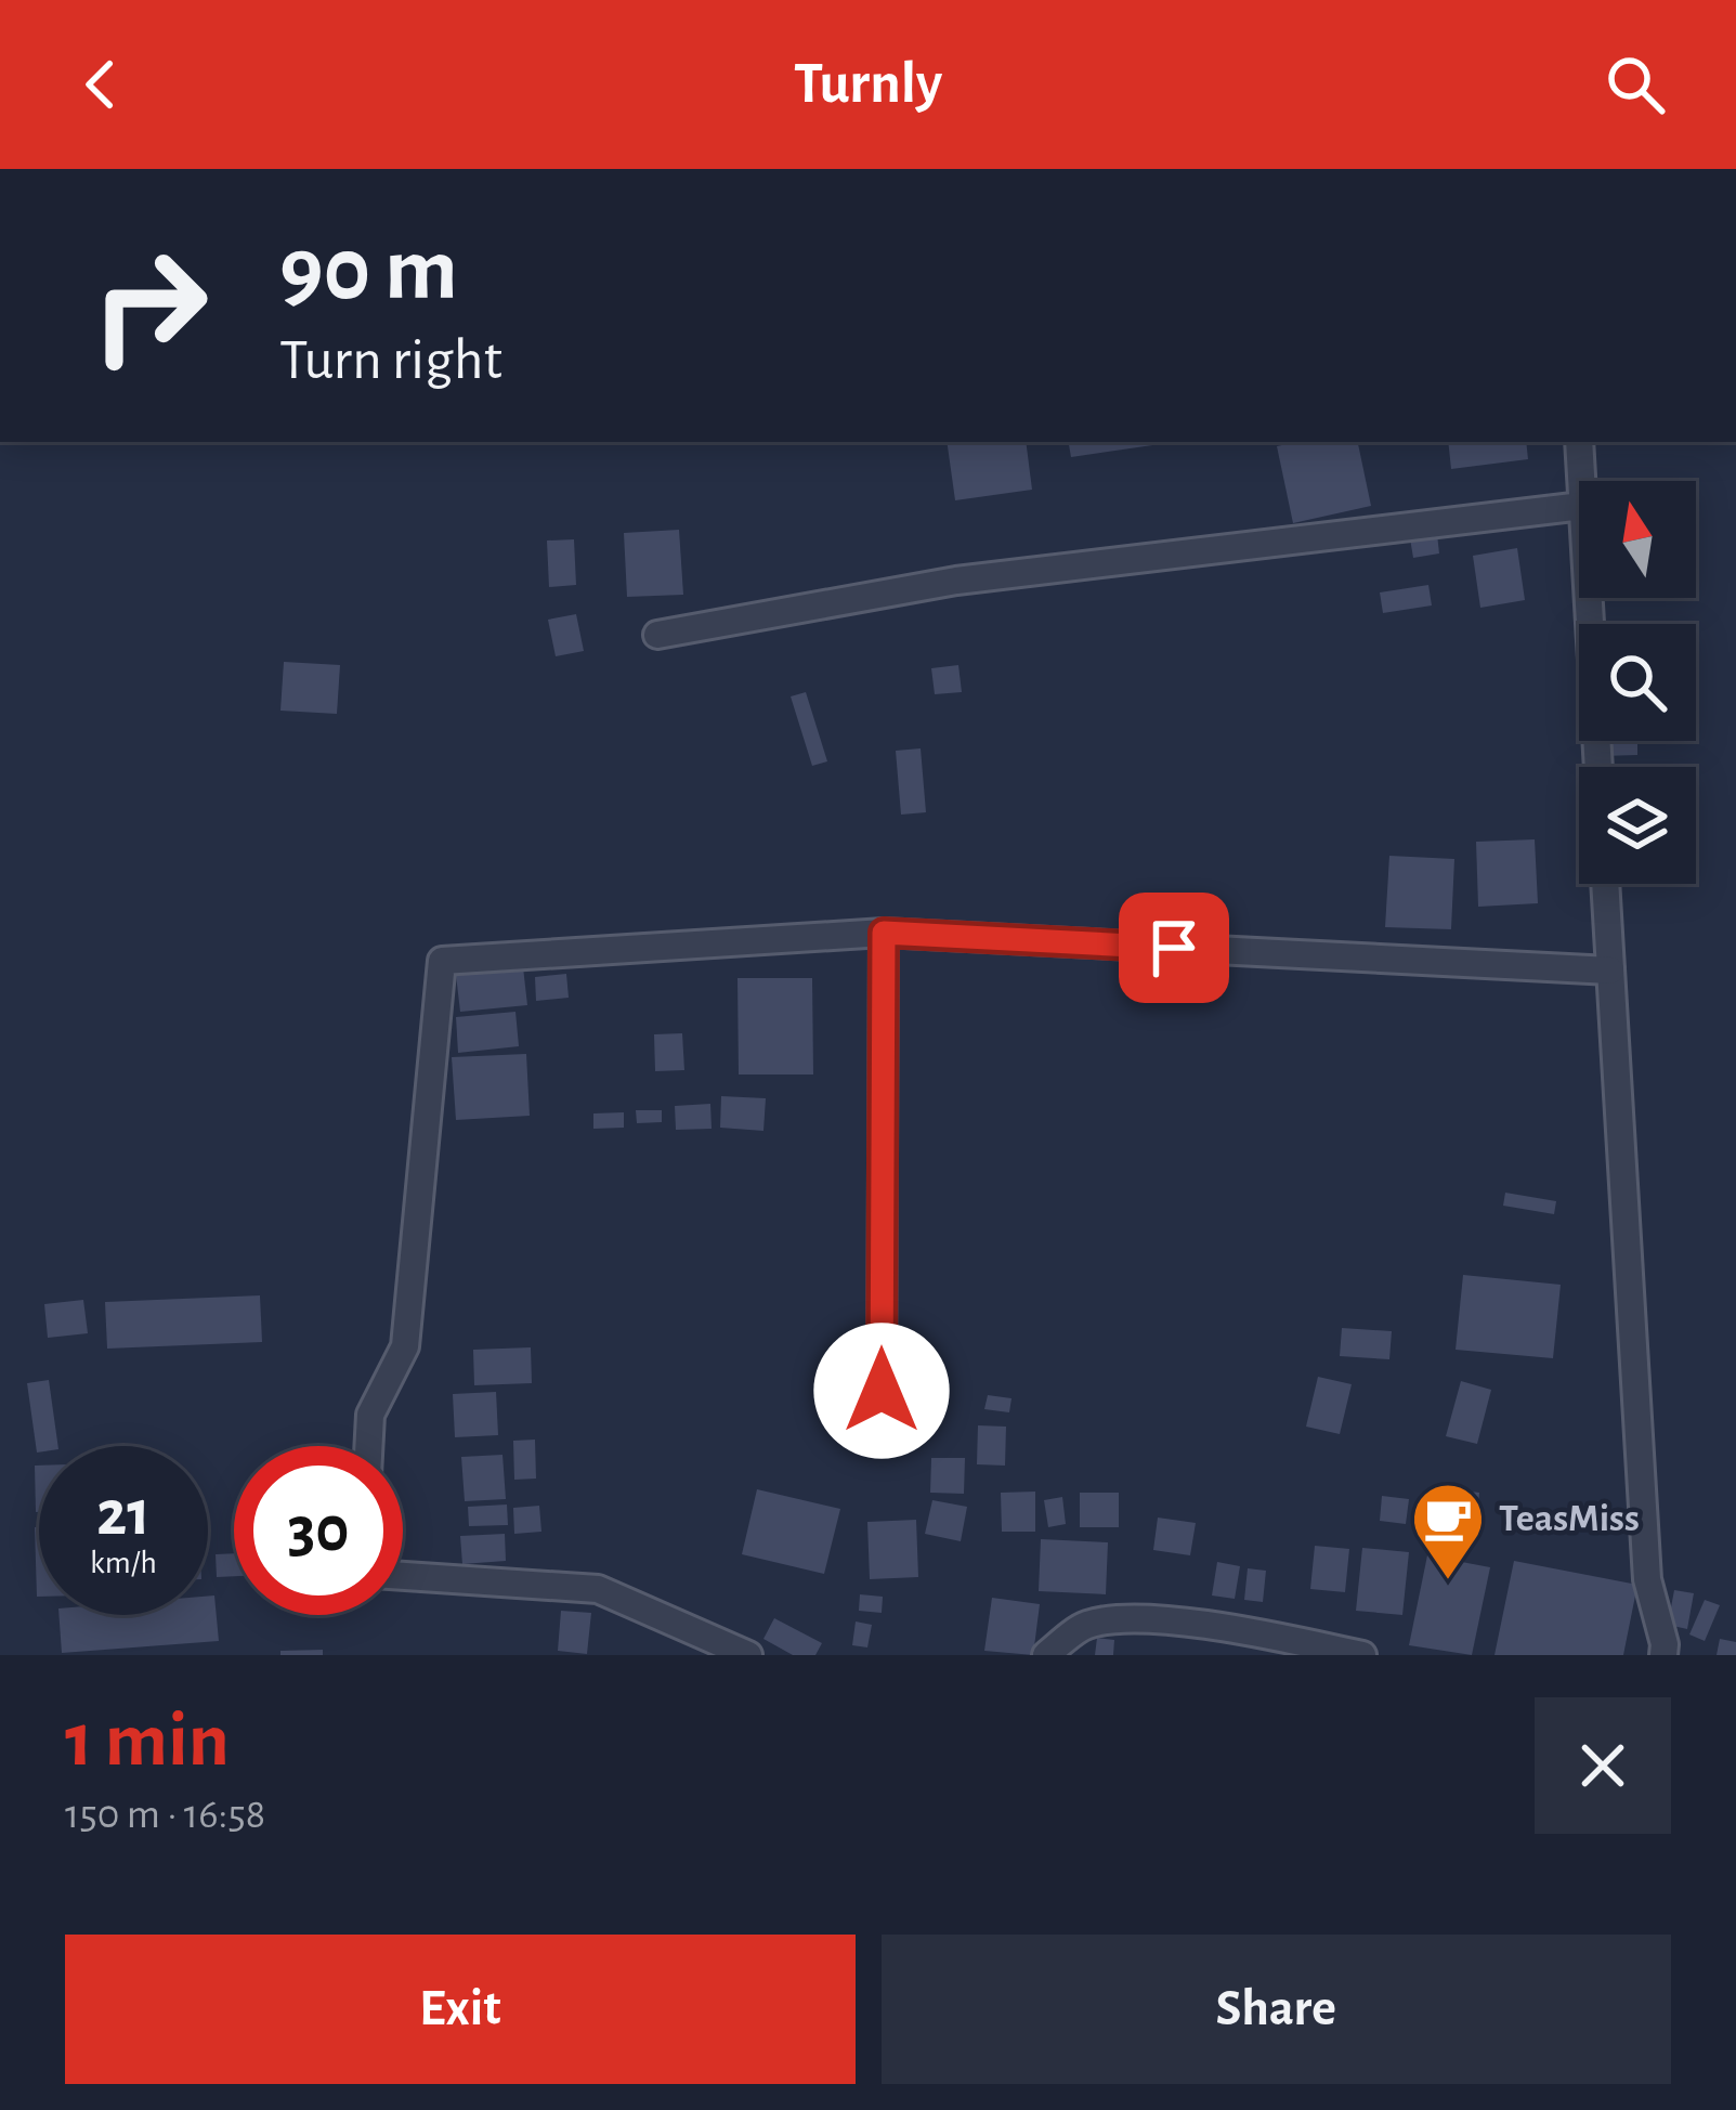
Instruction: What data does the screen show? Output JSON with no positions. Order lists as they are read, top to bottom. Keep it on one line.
{"places":{"cafe":["TeasMiss"]},"north":"top","page":{"header":"Turnly","turn":["90 m","Turn right"],"speed":"21 km/h","limit":"30","heading":["1 min","150 m · 16:58"],"buttons":["Exit","Share"]}}
